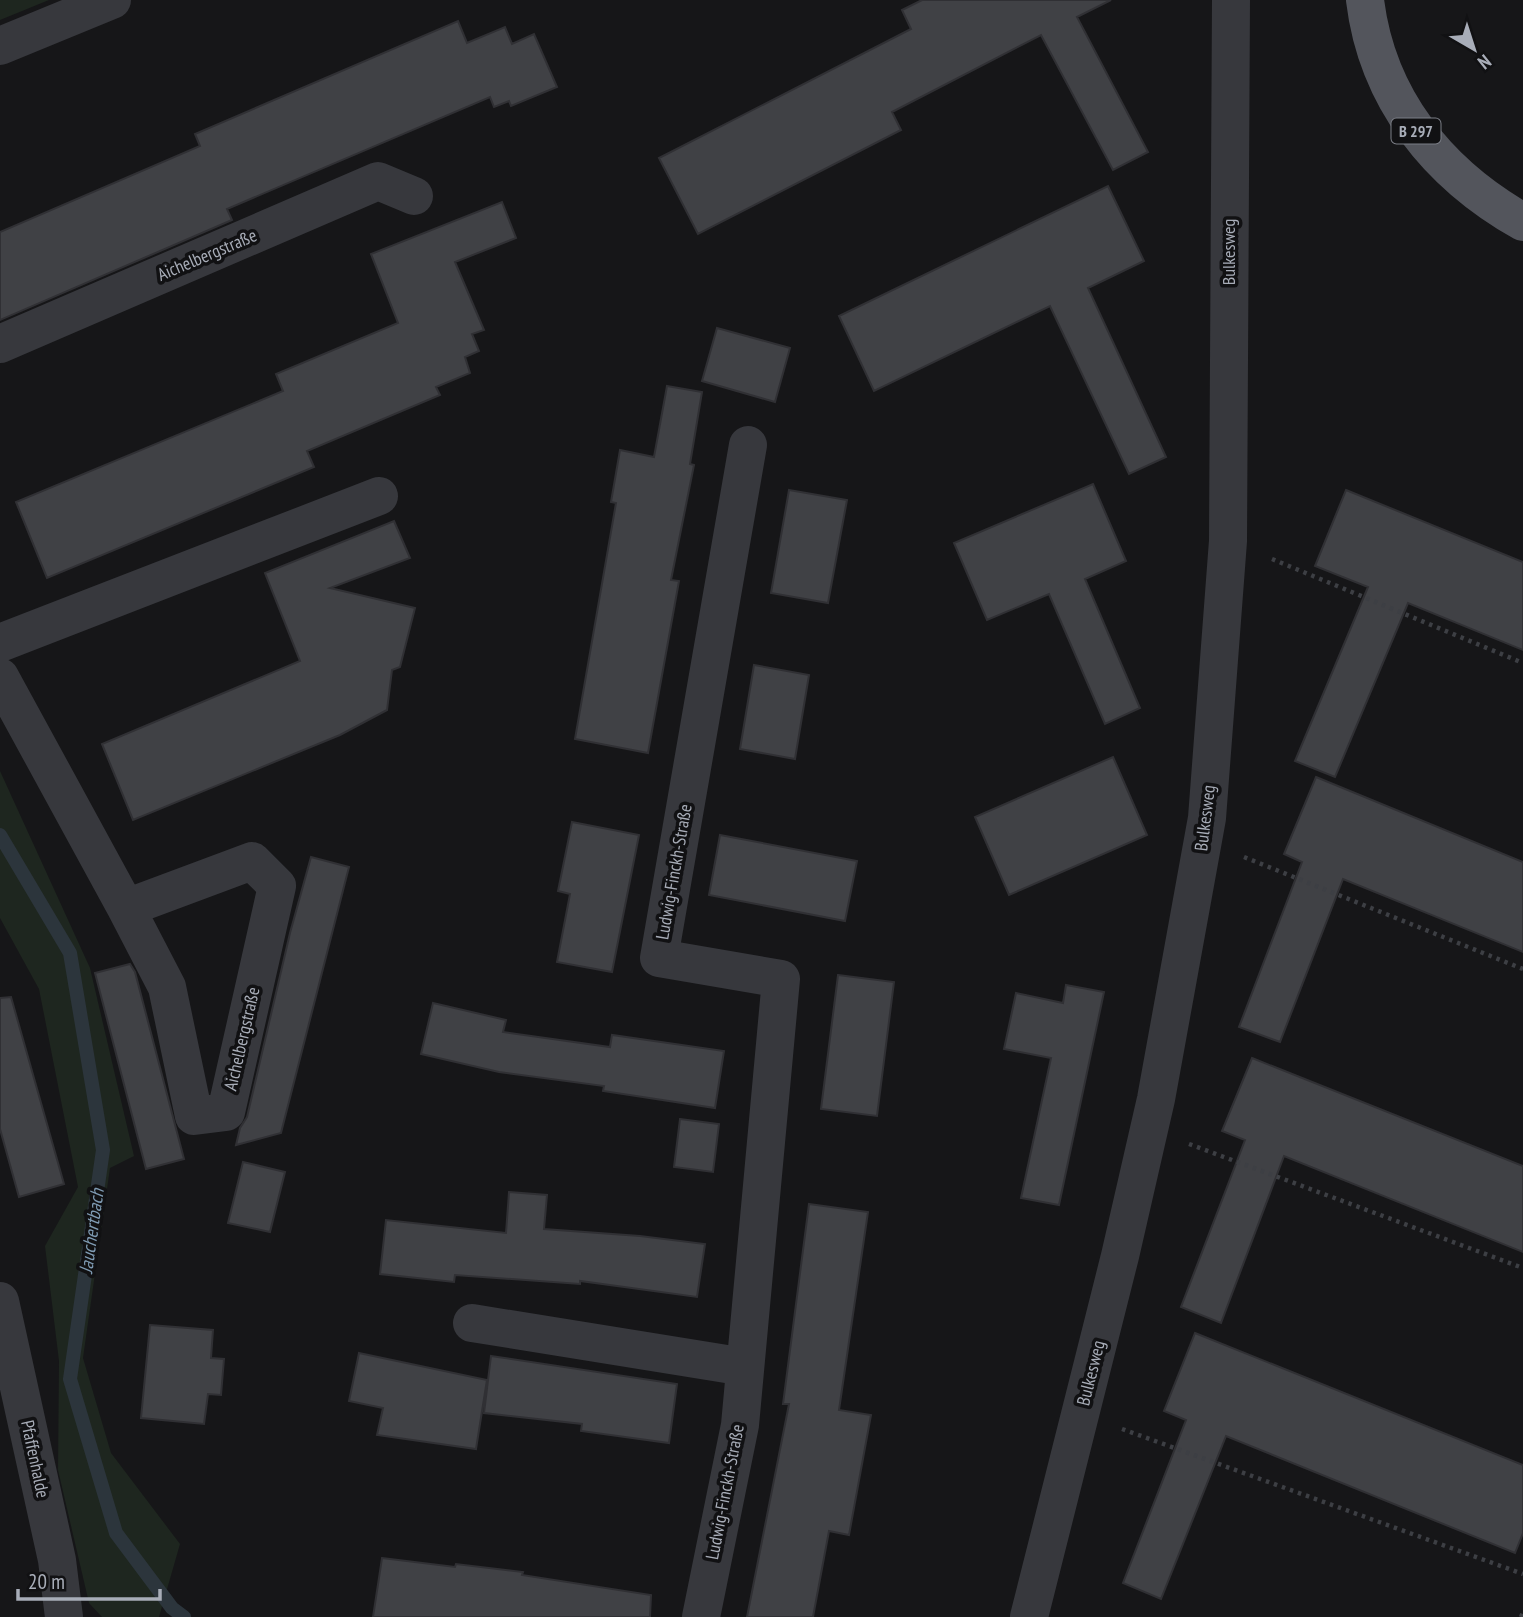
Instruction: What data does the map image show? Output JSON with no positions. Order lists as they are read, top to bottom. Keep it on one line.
{"streets":{"main road":["B 297"],"street":["Bulkesweg","Aichelbergstraße","Ludwig-Finckh-Straße","Pfaffenhalde"]},"water":["Jauchertbach"],"scale_bar":"20 m","north":"bottom right"}
